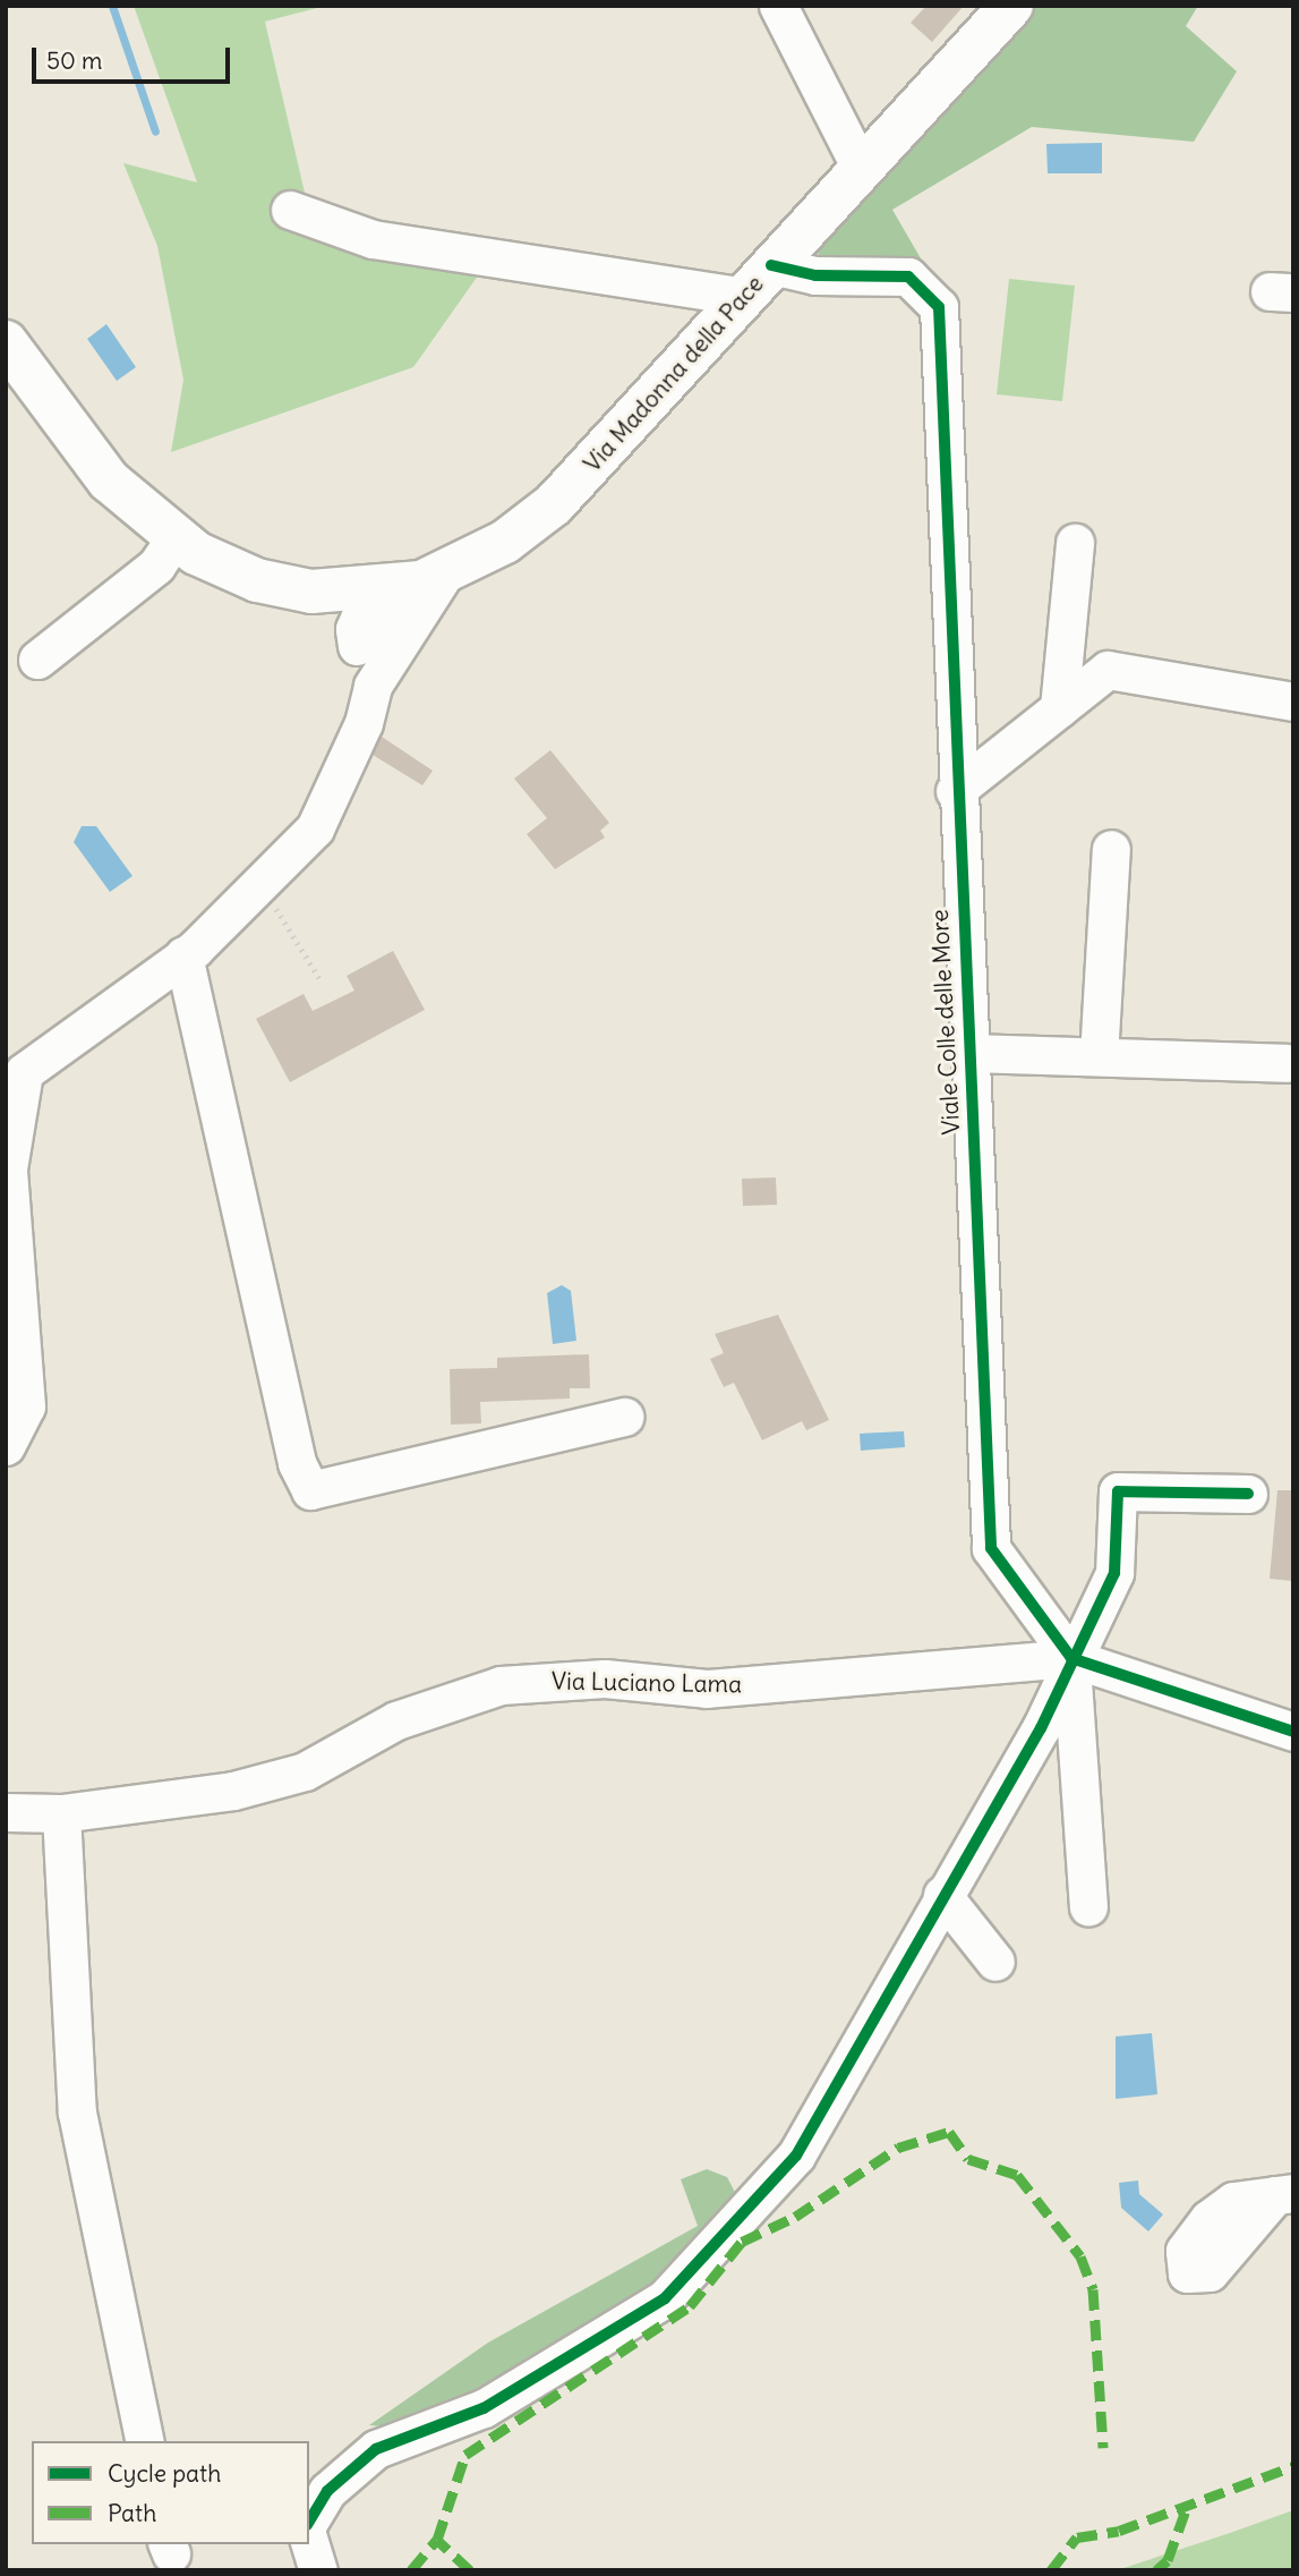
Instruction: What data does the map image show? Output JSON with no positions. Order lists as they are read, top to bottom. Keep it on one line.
{"streets":{"main road":["Via Madonna della Pace"],"street":["Viale Colle delle More","Via Luciano Lama"]},"crossings":[["Via Madonna della Pace","Viale Colle delle More"],["Viale Colle delle More","Via Luciano Lama"]],"legend":["Cycle path","Path"],"scale_bar":"50 m"}
